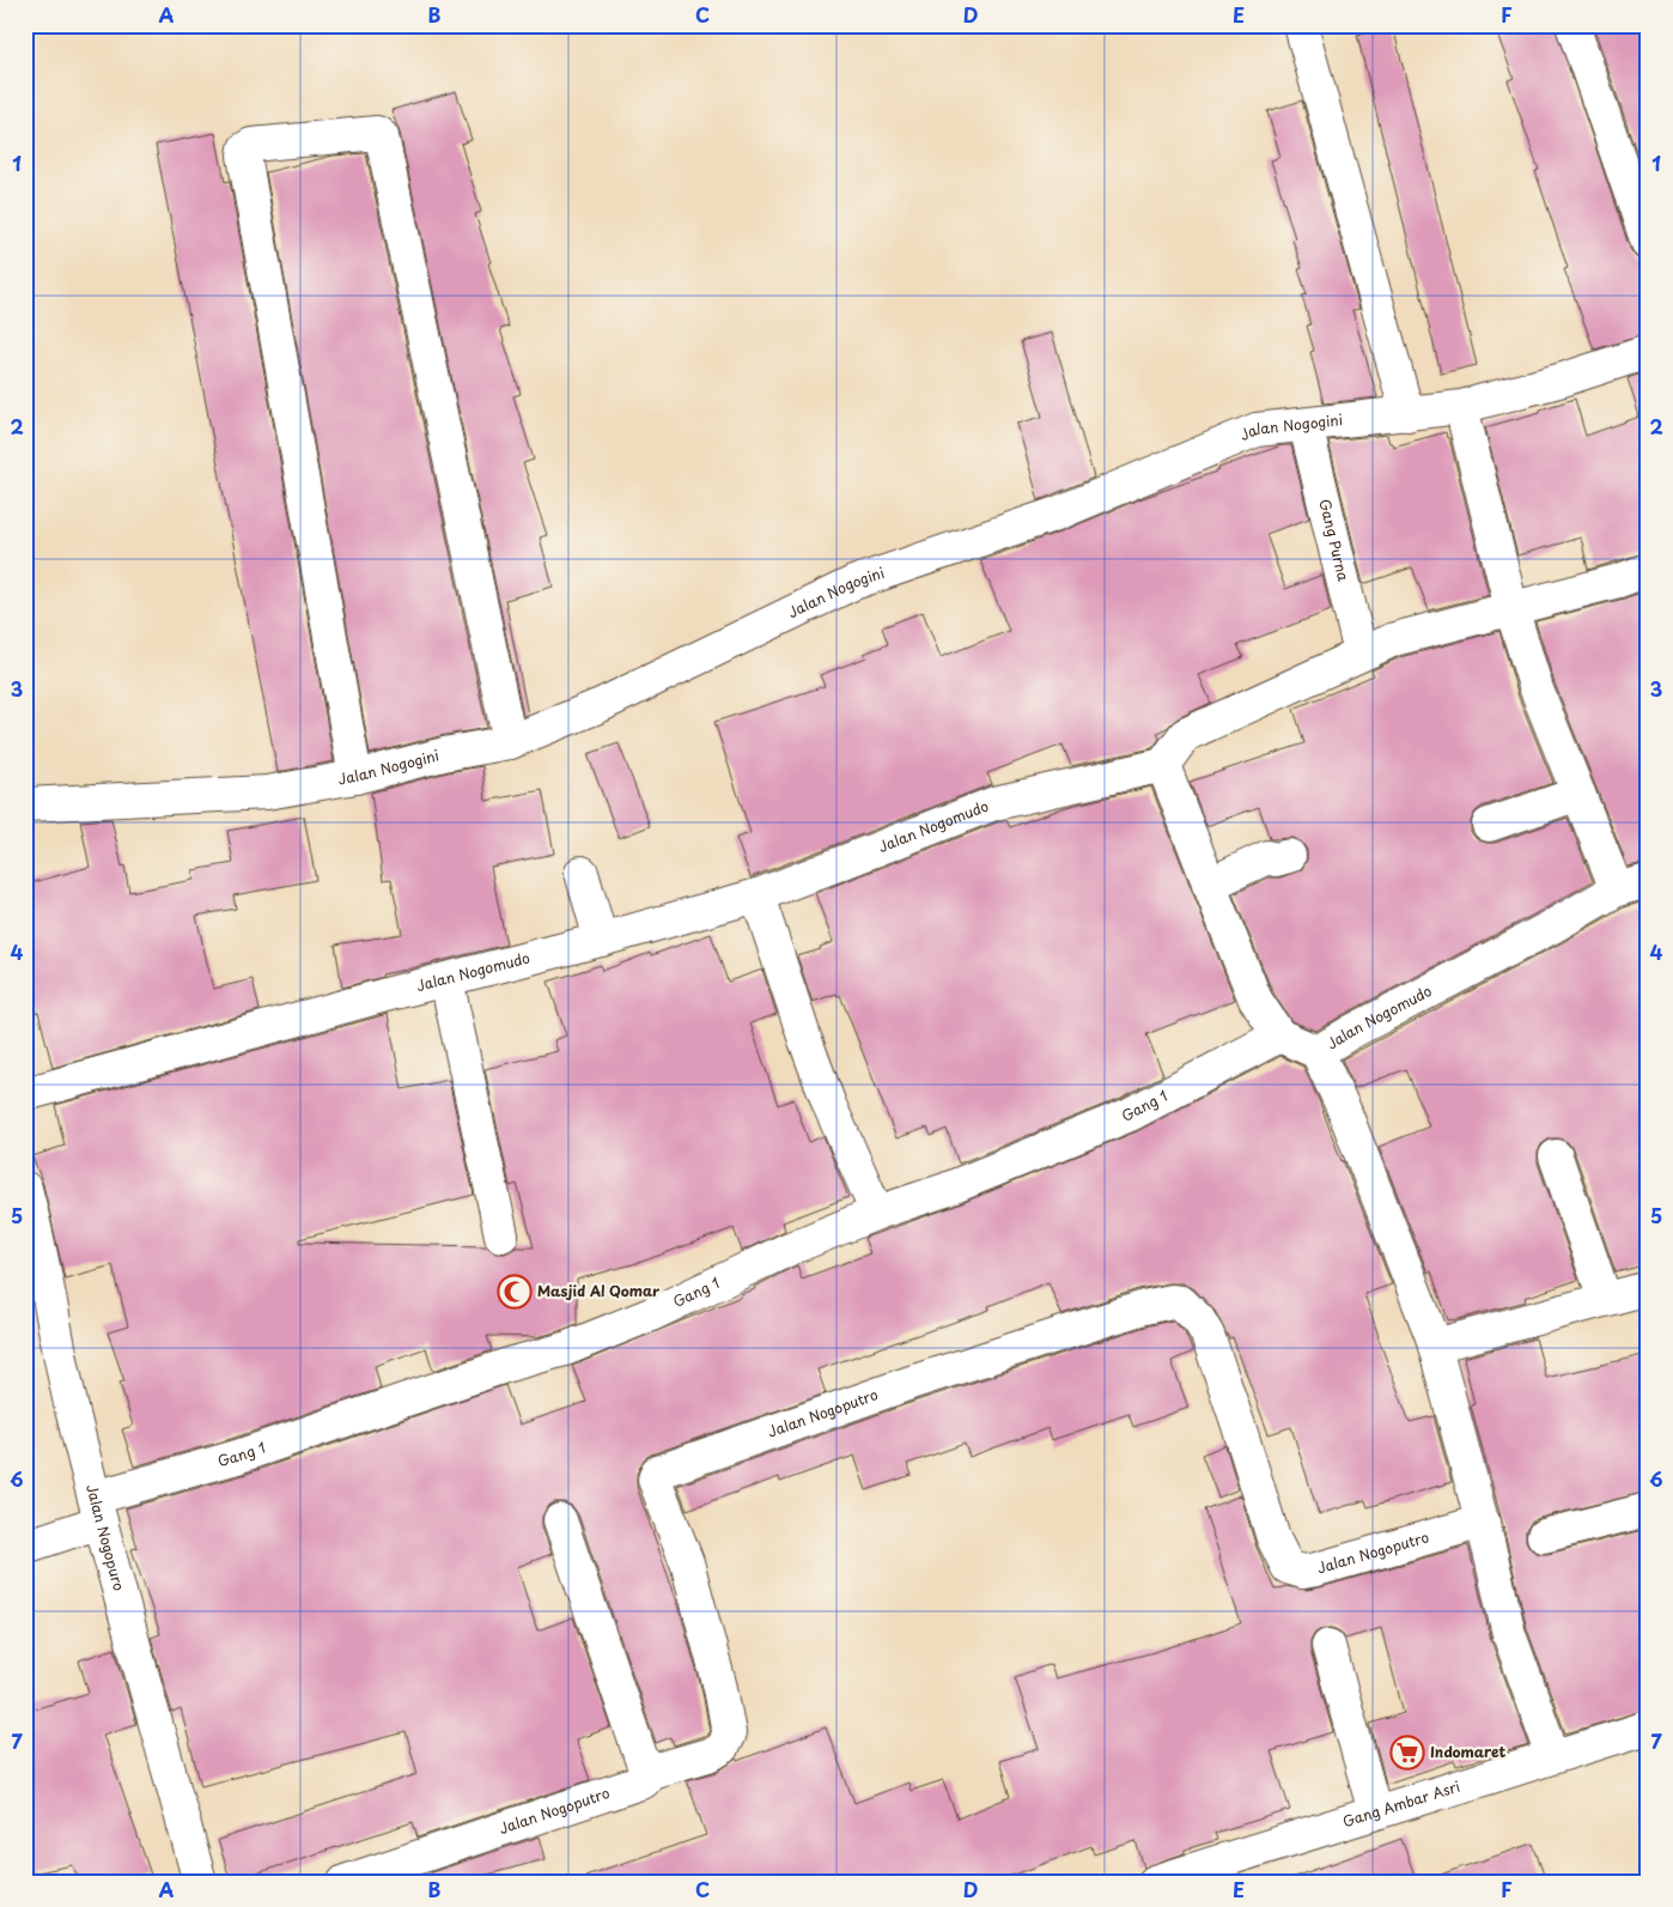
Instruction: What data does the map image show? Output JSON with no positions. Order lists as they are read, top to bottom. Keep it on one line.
{"streets":{"street":["Jalan Nogogini","Gang Purna","Jalan Nogomudo","Gang 1","Jalan Nogoputro","Jalan Nogopuro","Gang Ambar Asri"]},"crossings":[["Jalan Nogogini","Gang Purna"],["Jalan Nogomudo","Gang 1"],["Gang 1","Jalan Nogopuro"]],"places":{"mosque":["Masjid Al Qomar"],"supermarket":["Indomaret"]},"grid":{"columns":["A","B","C","D","E","F"],"rows":["1","2","3","4","5","6","7"]}}
